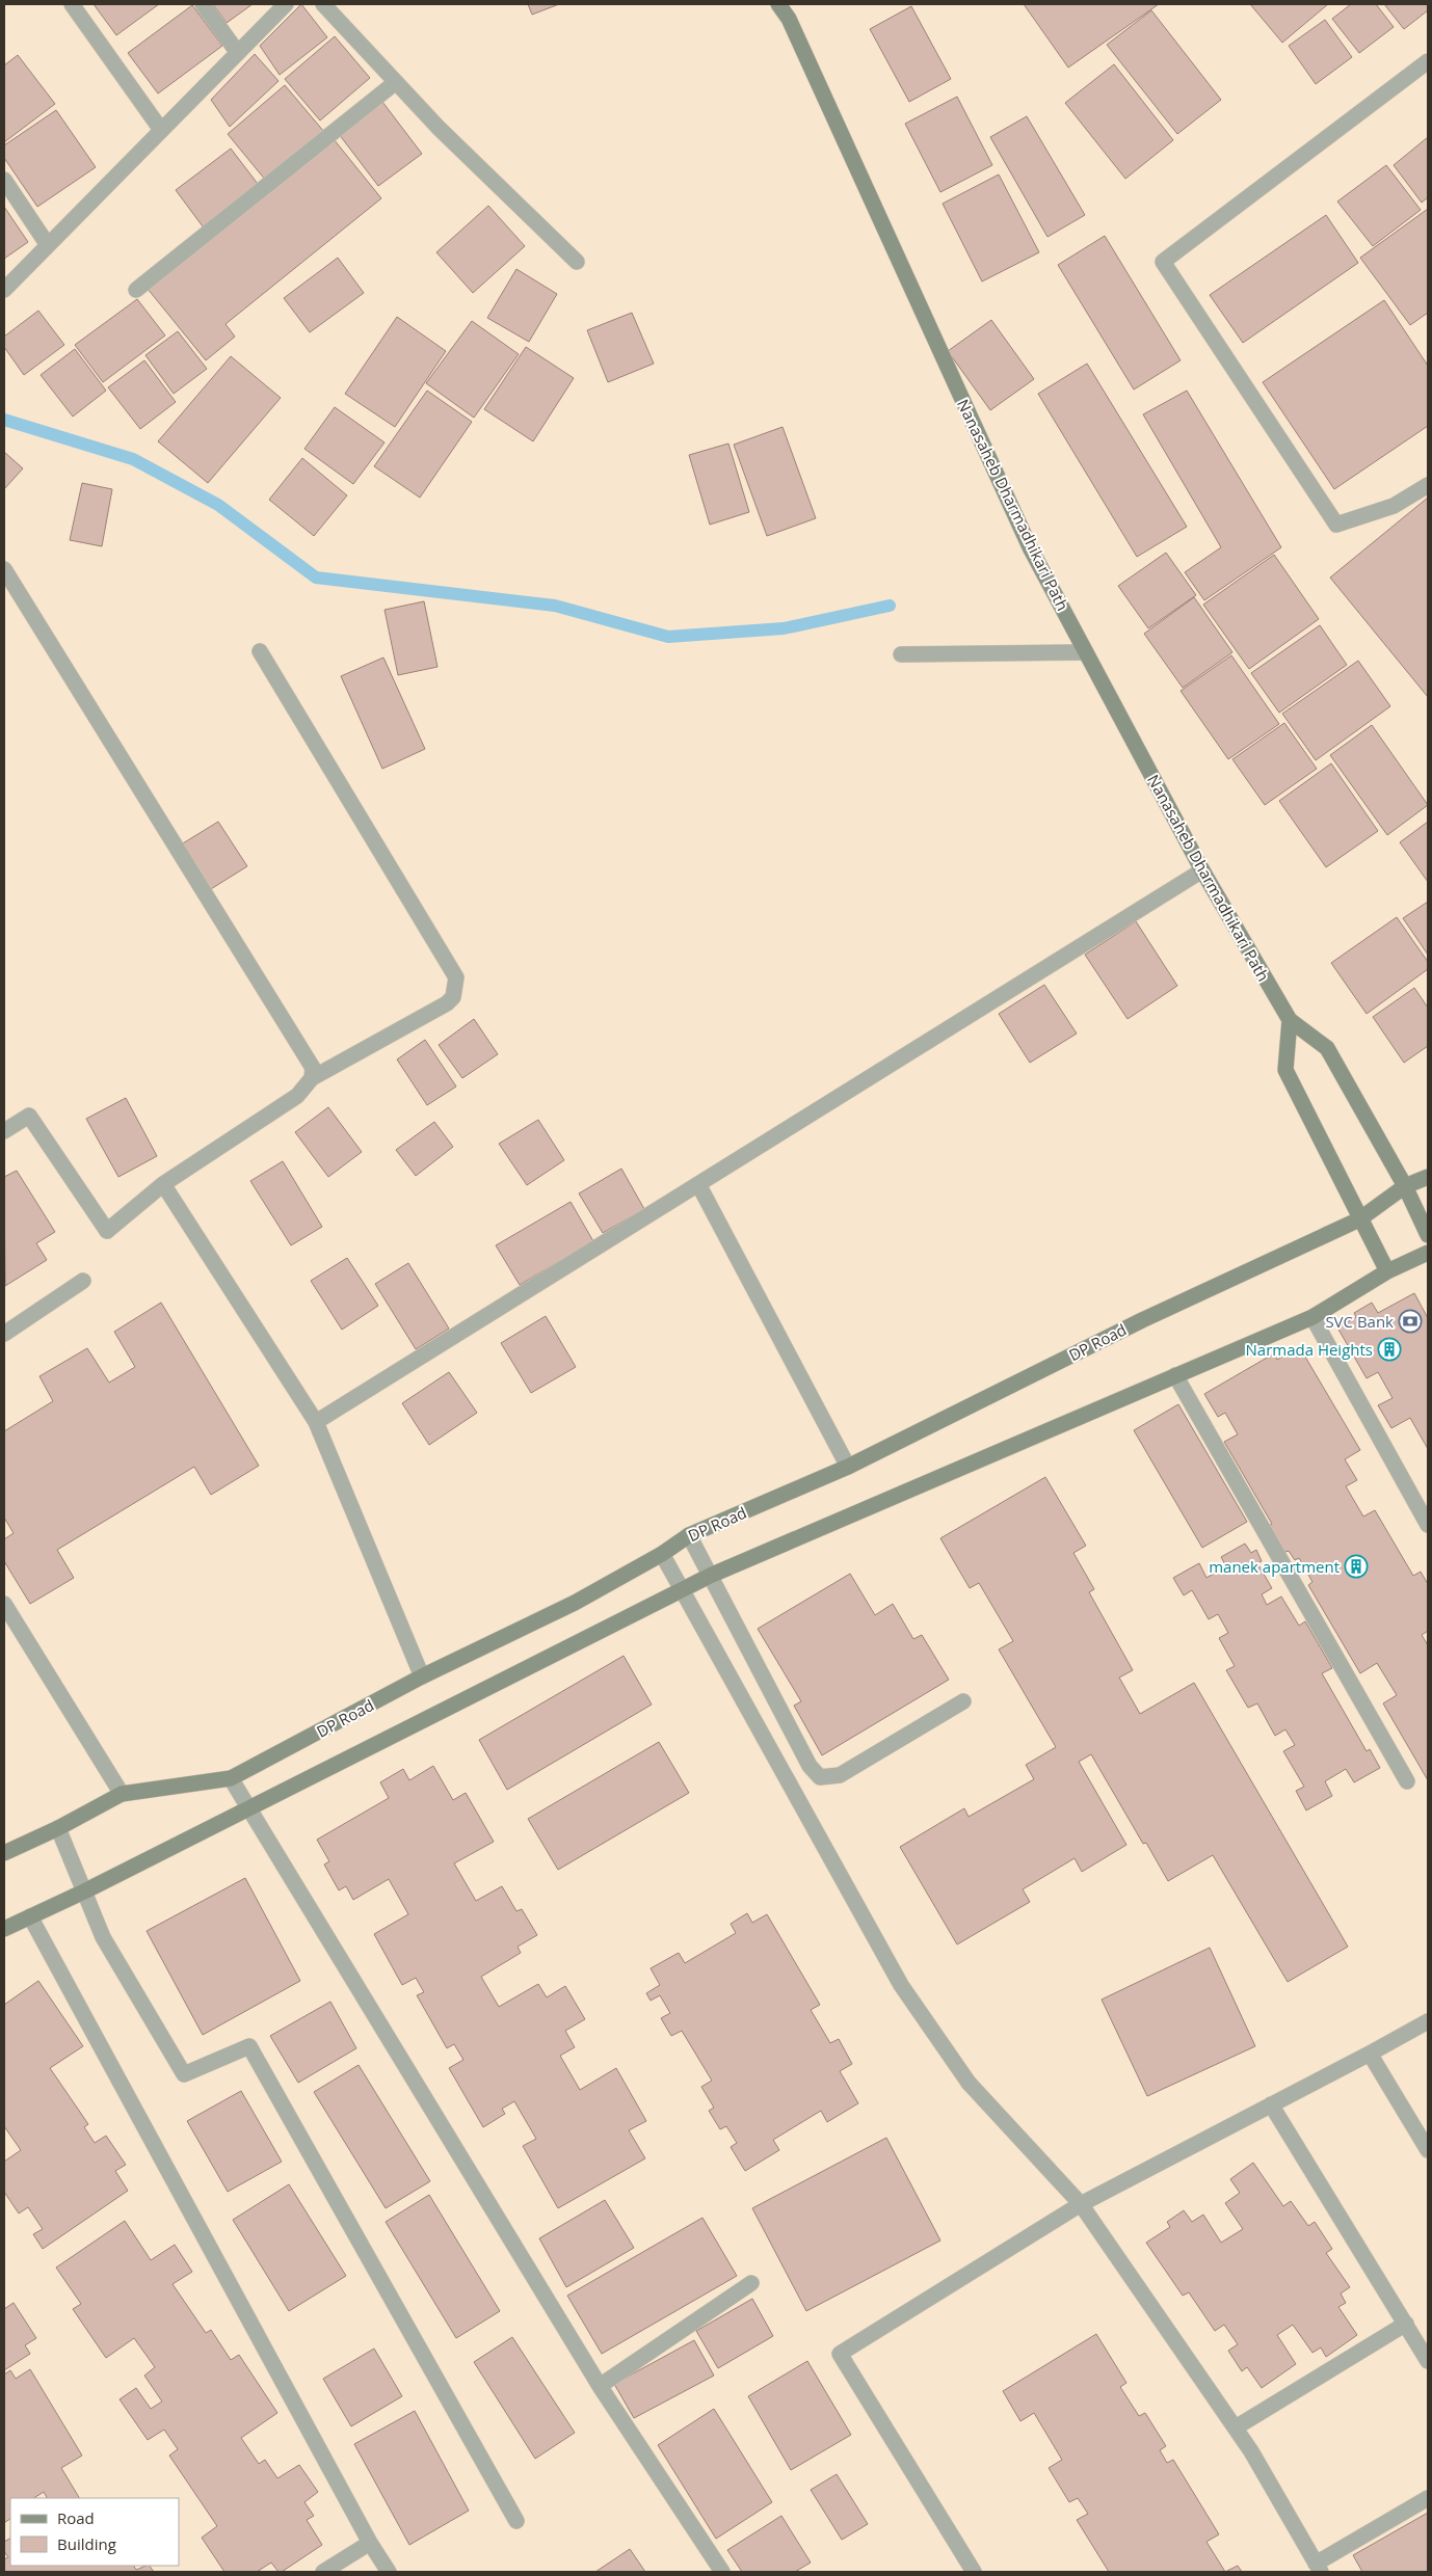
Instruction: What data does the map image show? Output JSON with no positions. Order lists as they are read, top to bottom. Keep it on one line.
{"streets":{"main road":["Nanasaheb Dharmadhikari Path","DP Road"]},"crossings":[["Nanasaheb Dharmadhikari Path","DP Road"]],"places":{"bank":["SVC Bank"],"building":["Narmada Heights","manek apartment"]},"legend":["Road","Building"]}
